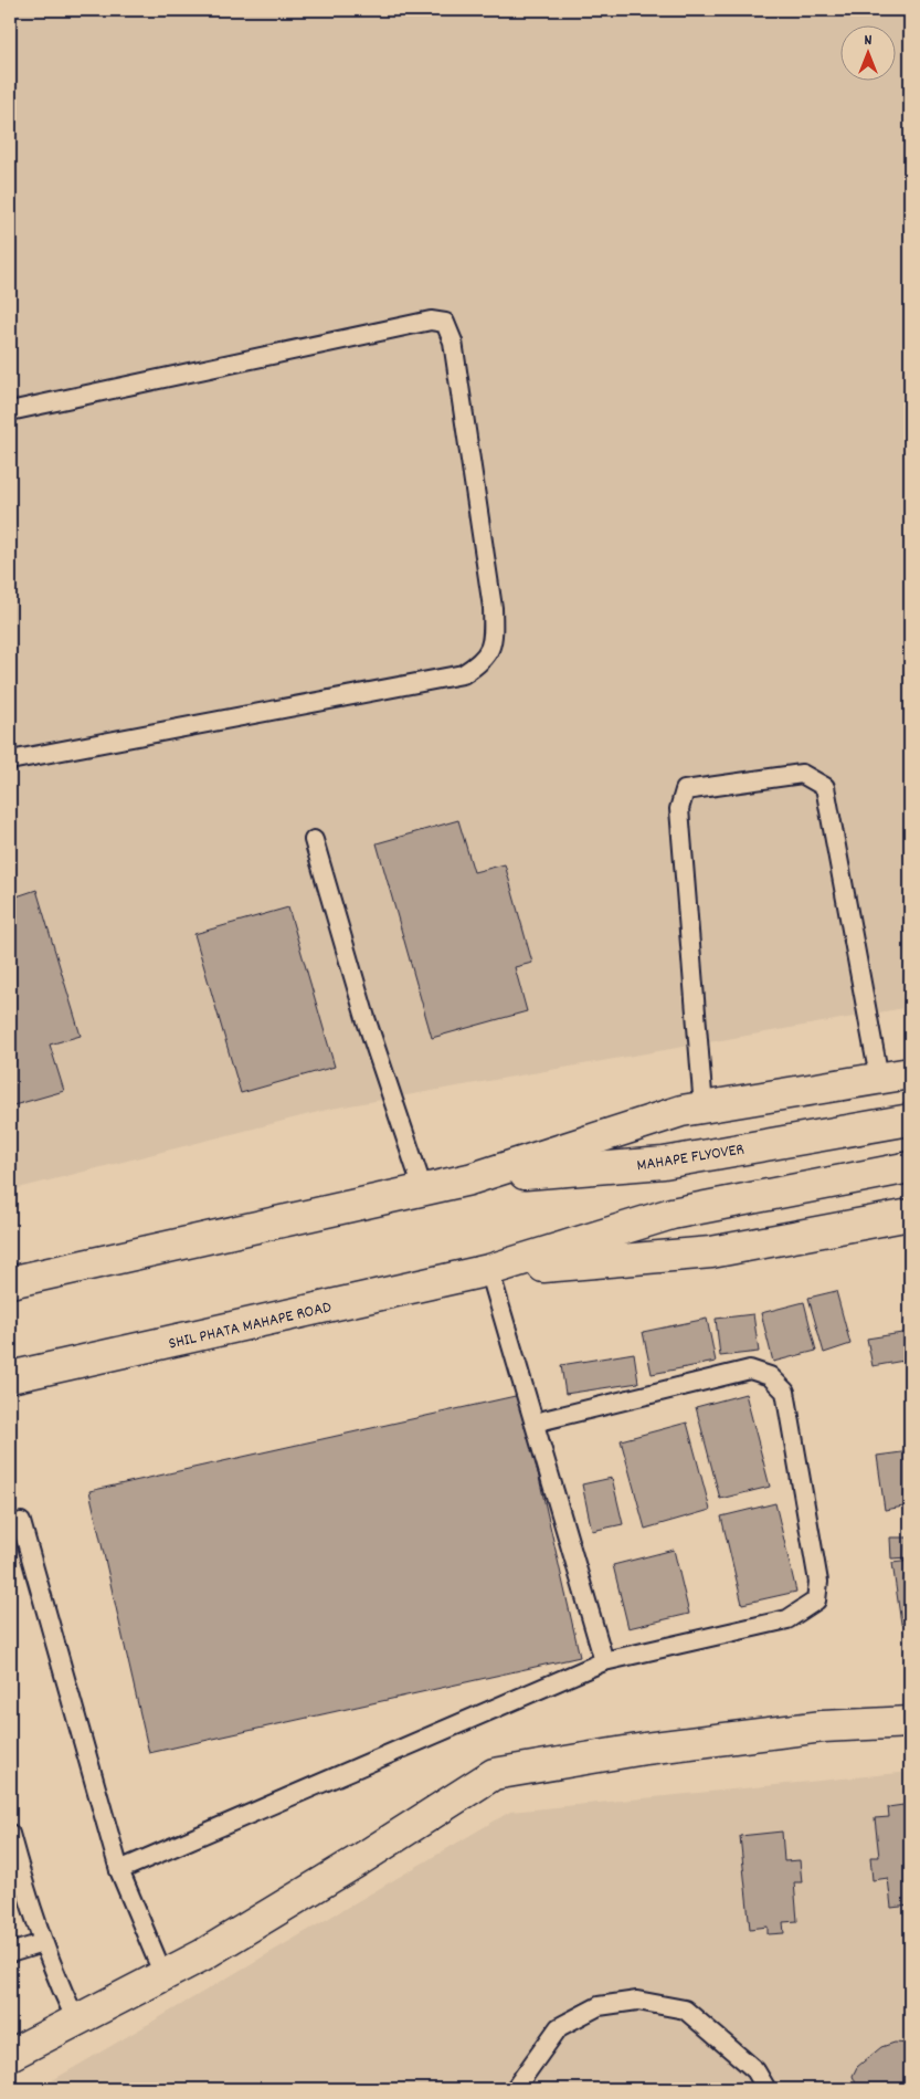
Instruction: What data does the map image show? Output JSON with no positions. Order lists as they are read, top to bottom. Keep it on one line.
{"streets":{"main road":["MAHAPE FLYOVER","SHIL PHATA MAHAPE ROAD"]},"north":"top"}
